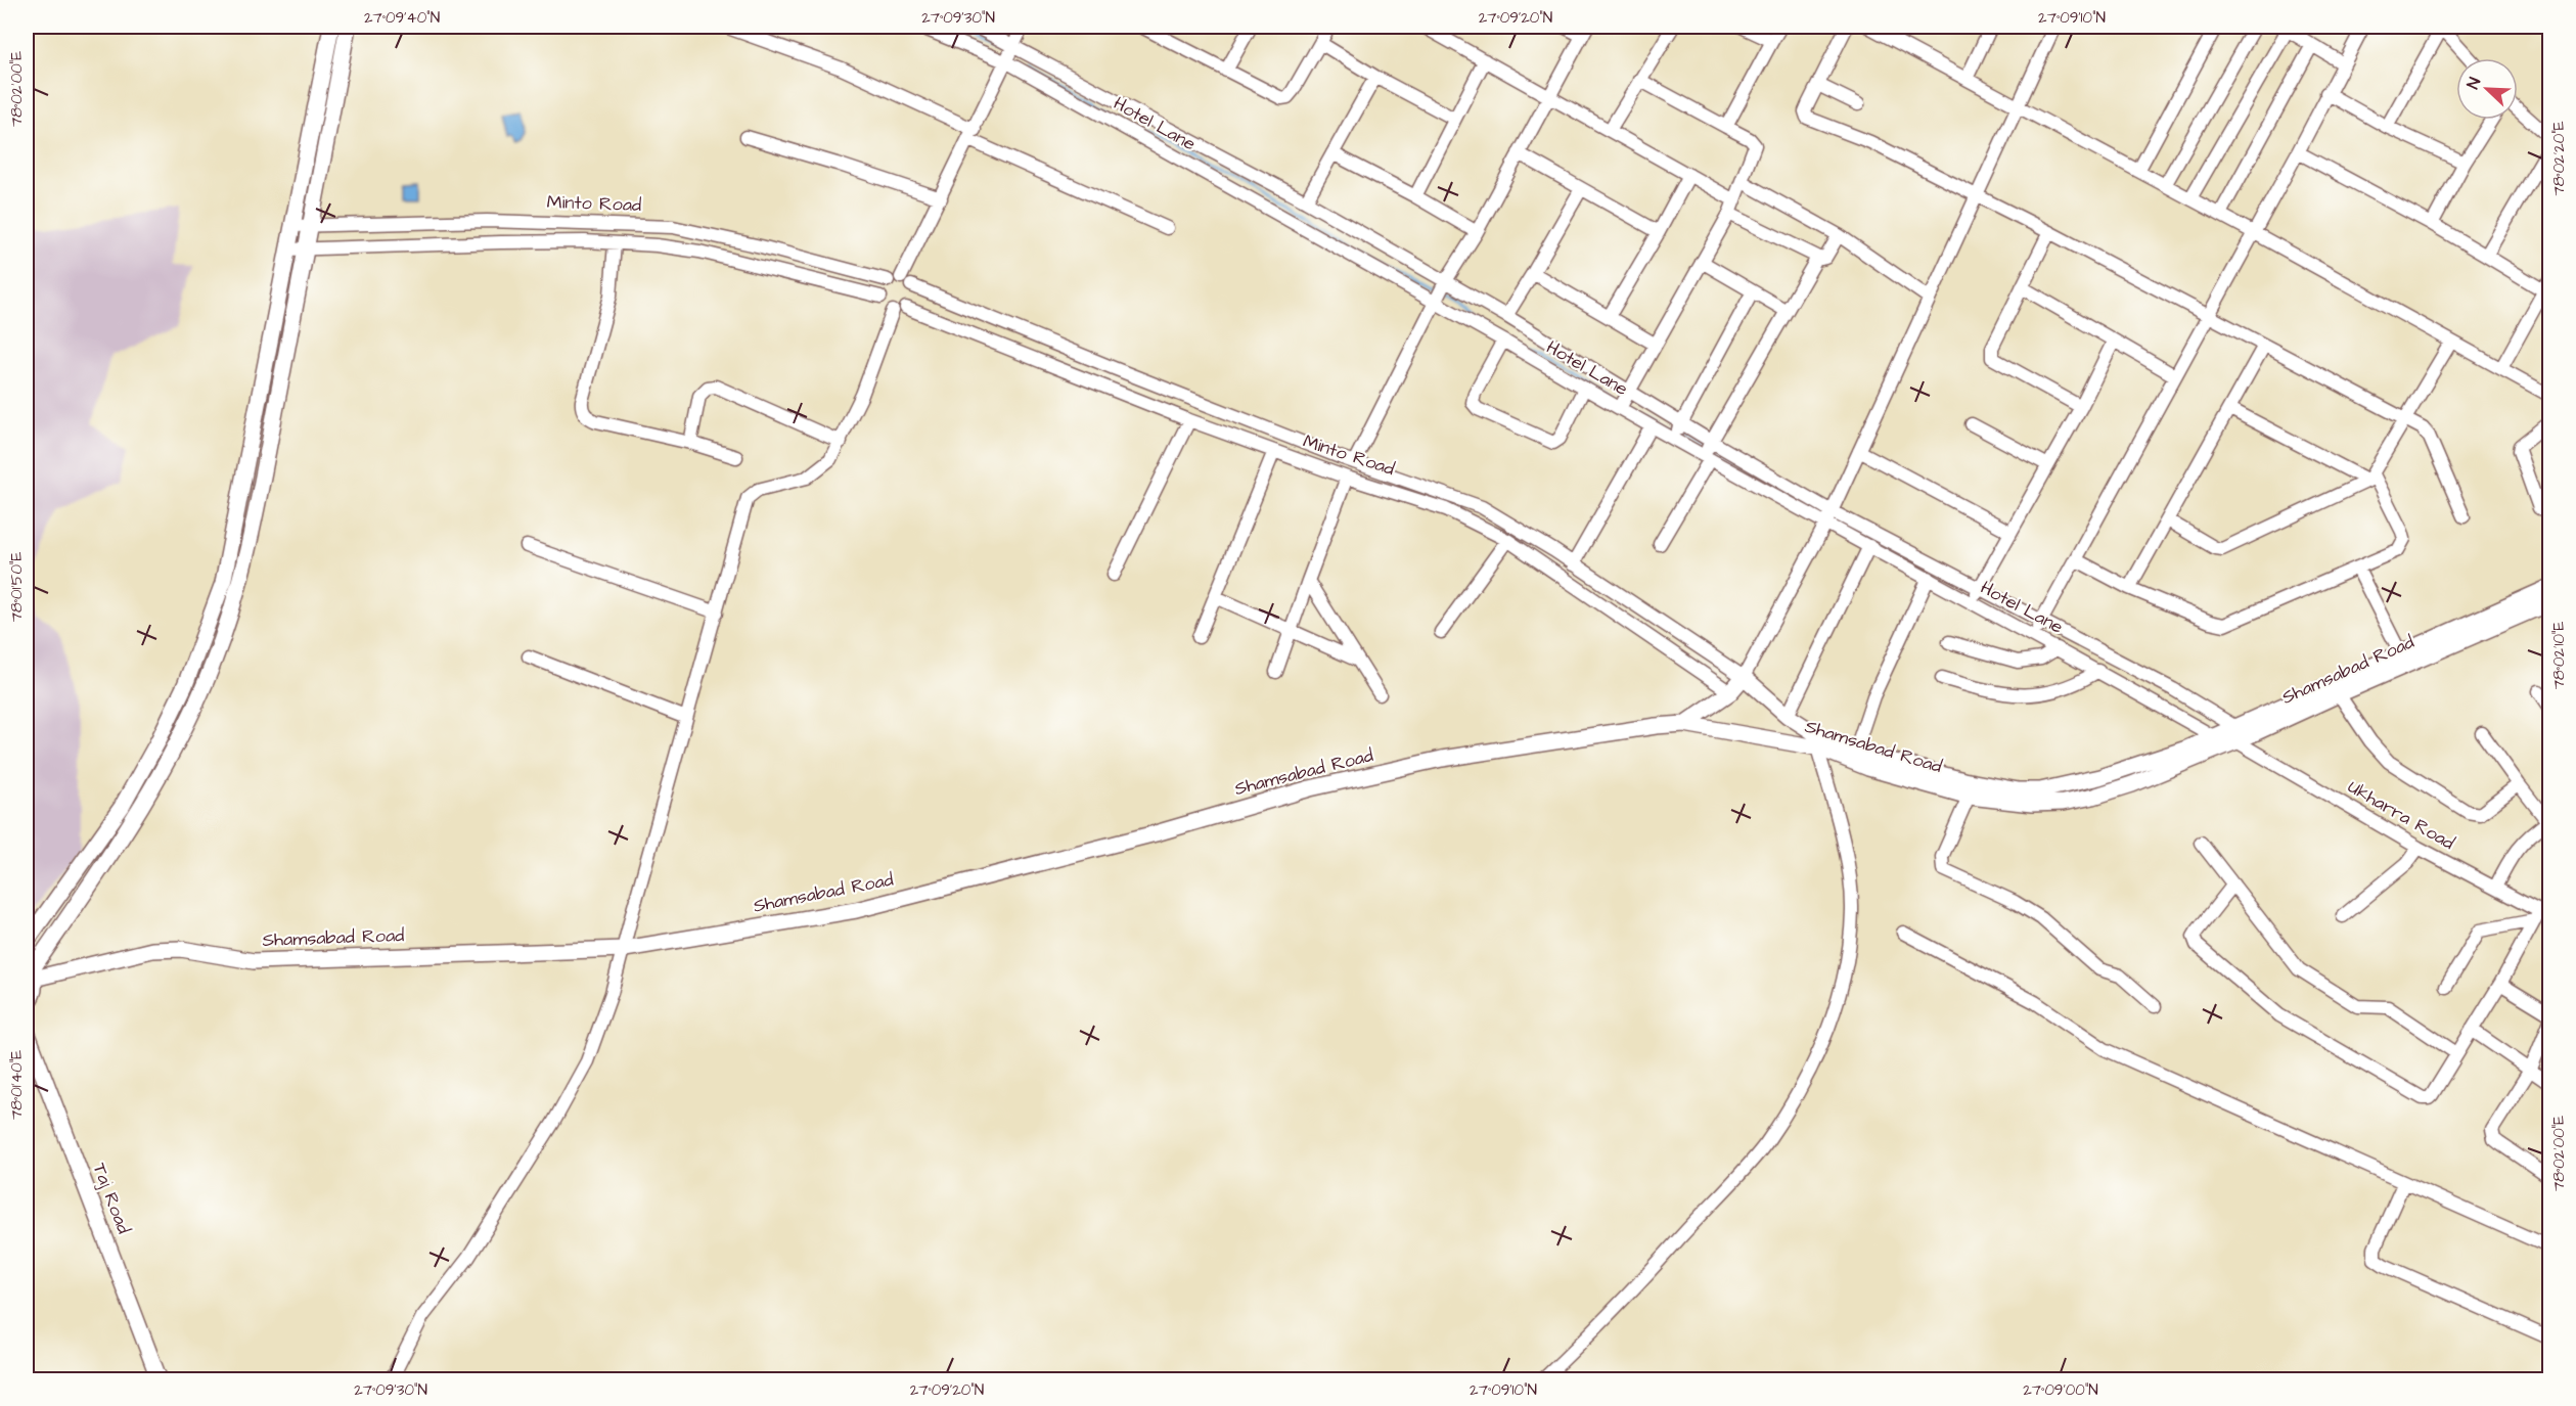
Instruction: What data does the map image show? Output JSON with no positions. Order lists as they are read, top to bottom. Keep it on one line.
{"streets":{"main road":["Minto Road","Shamsabad Road","Taj Road"],"street":["Hotel Lane","Ukharra Road"]},"crossings":[["Hotel Lane","Shamsabad Road"],["Hotel Lane","Ukharra Road"],["Minto Road","Shamsabad Road"],["Shamsabad Road","Ukharra Road"]],"north":"top left","coordinates":["27°09'40\"N","27°09'30\"N","27°09'20\"N","27°09'10\"N","78°02'00\"E","78°02'20\"E","78°01'50\"E","78°02'10\"E","78°01'40\"E","27°09'00\"N"]}
